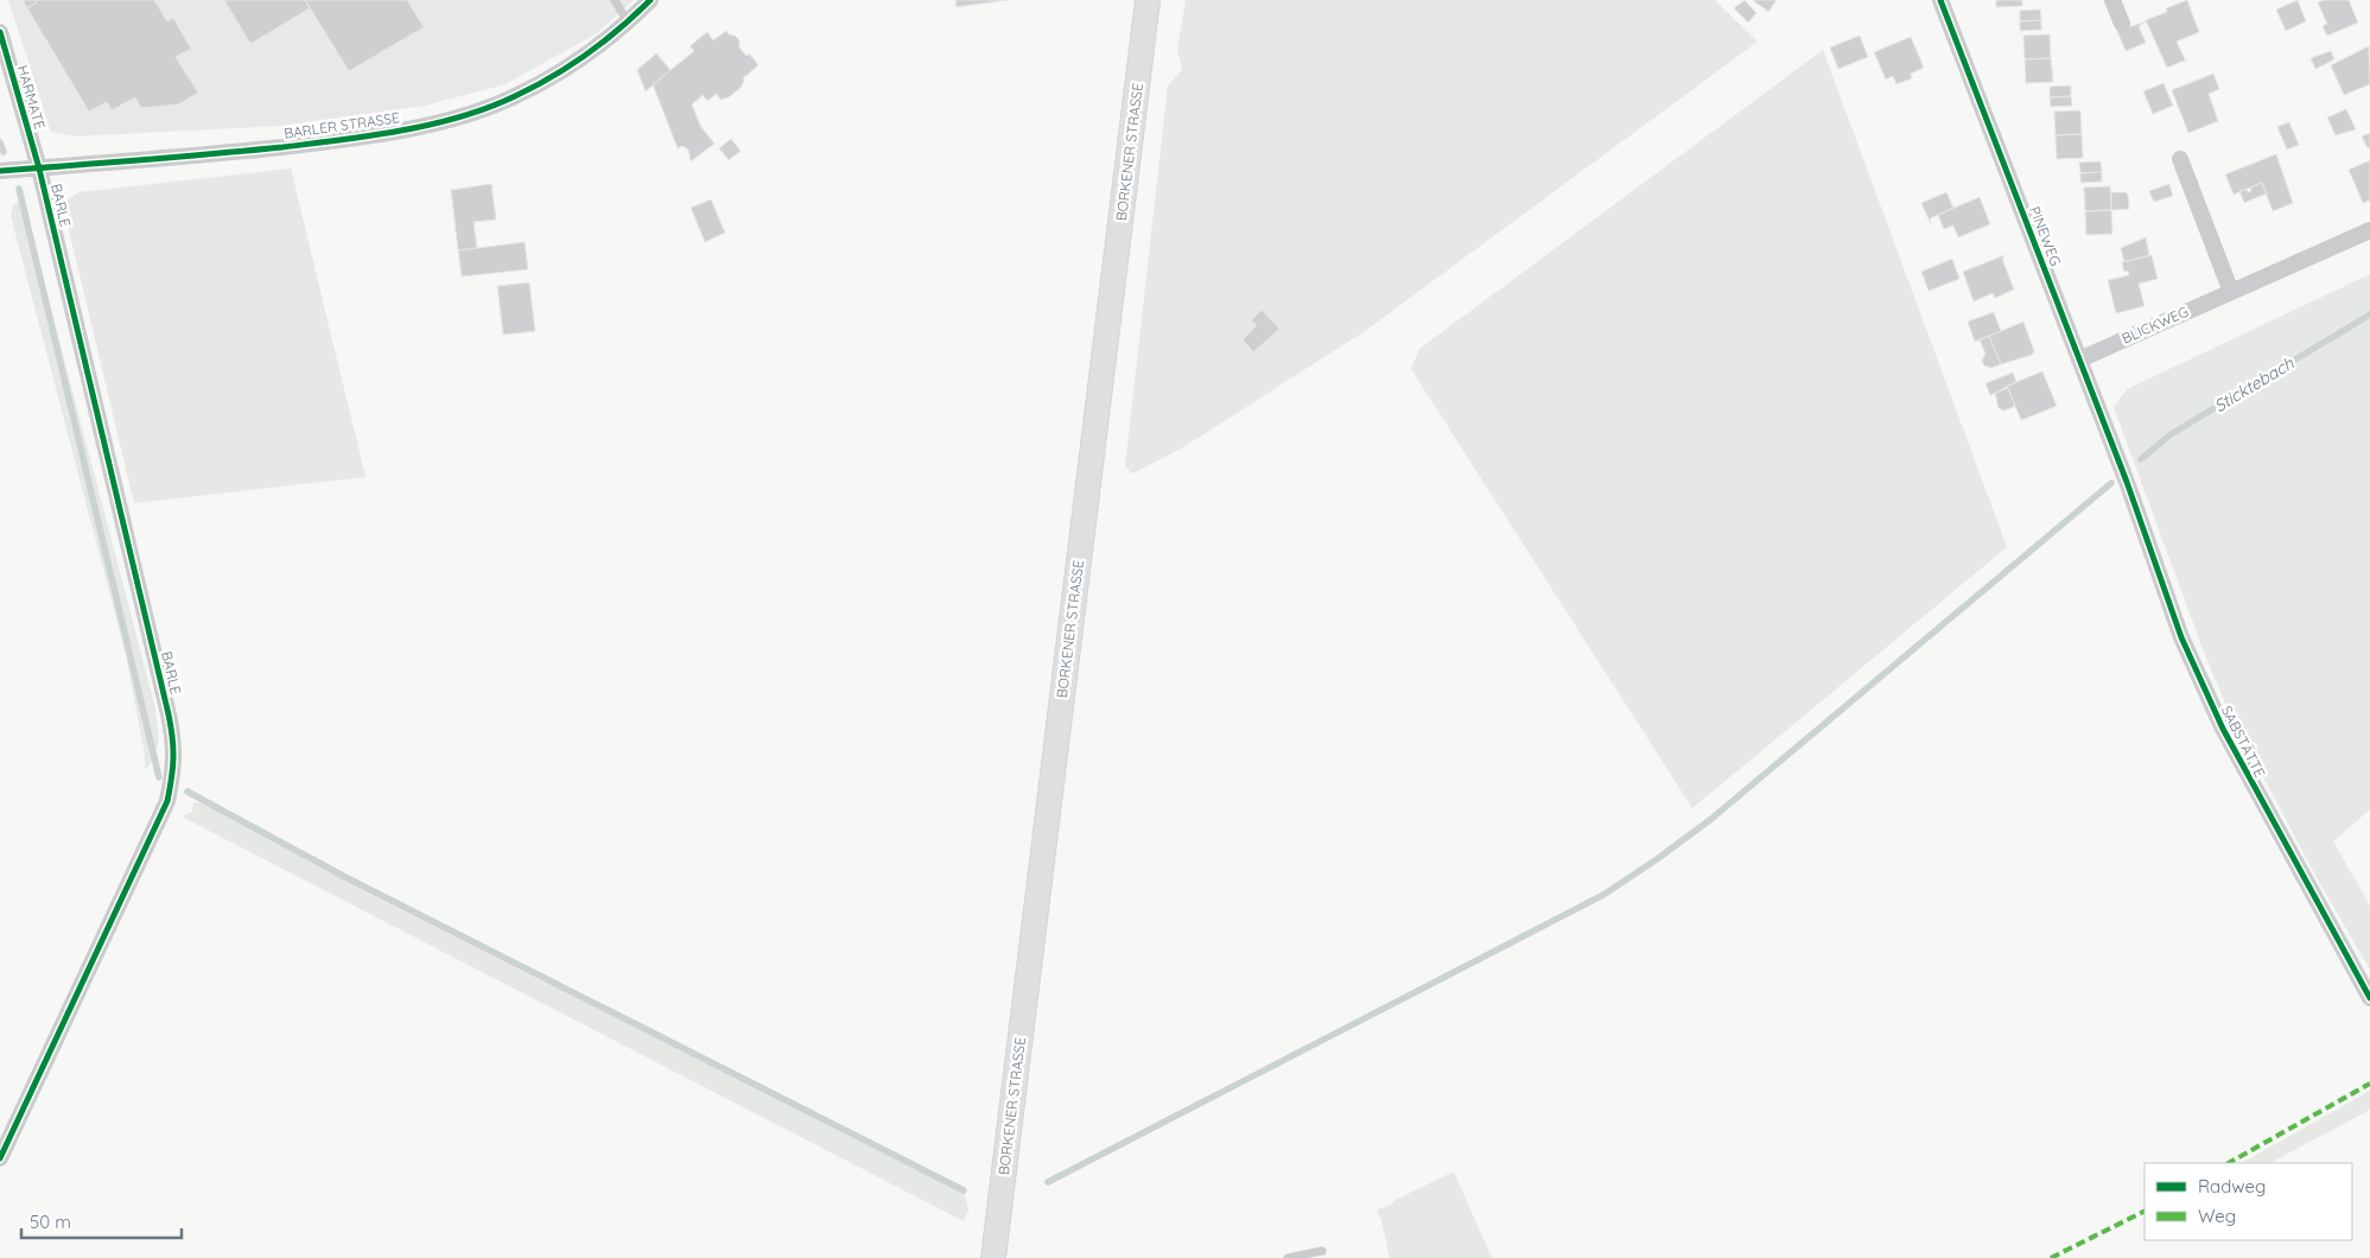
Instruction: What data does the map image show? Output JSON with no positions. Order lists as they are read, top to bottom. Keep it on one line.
{"streets":{"main road":["BORKENER STRASSE"],"street":["HARMATE","BARLER STRASSE","BARLE","PINEWEG","BLICKWEG","SABSTÄTTE"]},"crossings":[["HARMATE","BARLER STRASSE"],["HARMATE","BARLE"],["BARLER STRASSE","BARLE"],["PINEWEG","BLICKWEG"],["PINEWEG","SABSTÄTTE"]],"water":["Sticktebach"],"legend":["Radweg","Weg"],"scale_bar":"50 m"}
